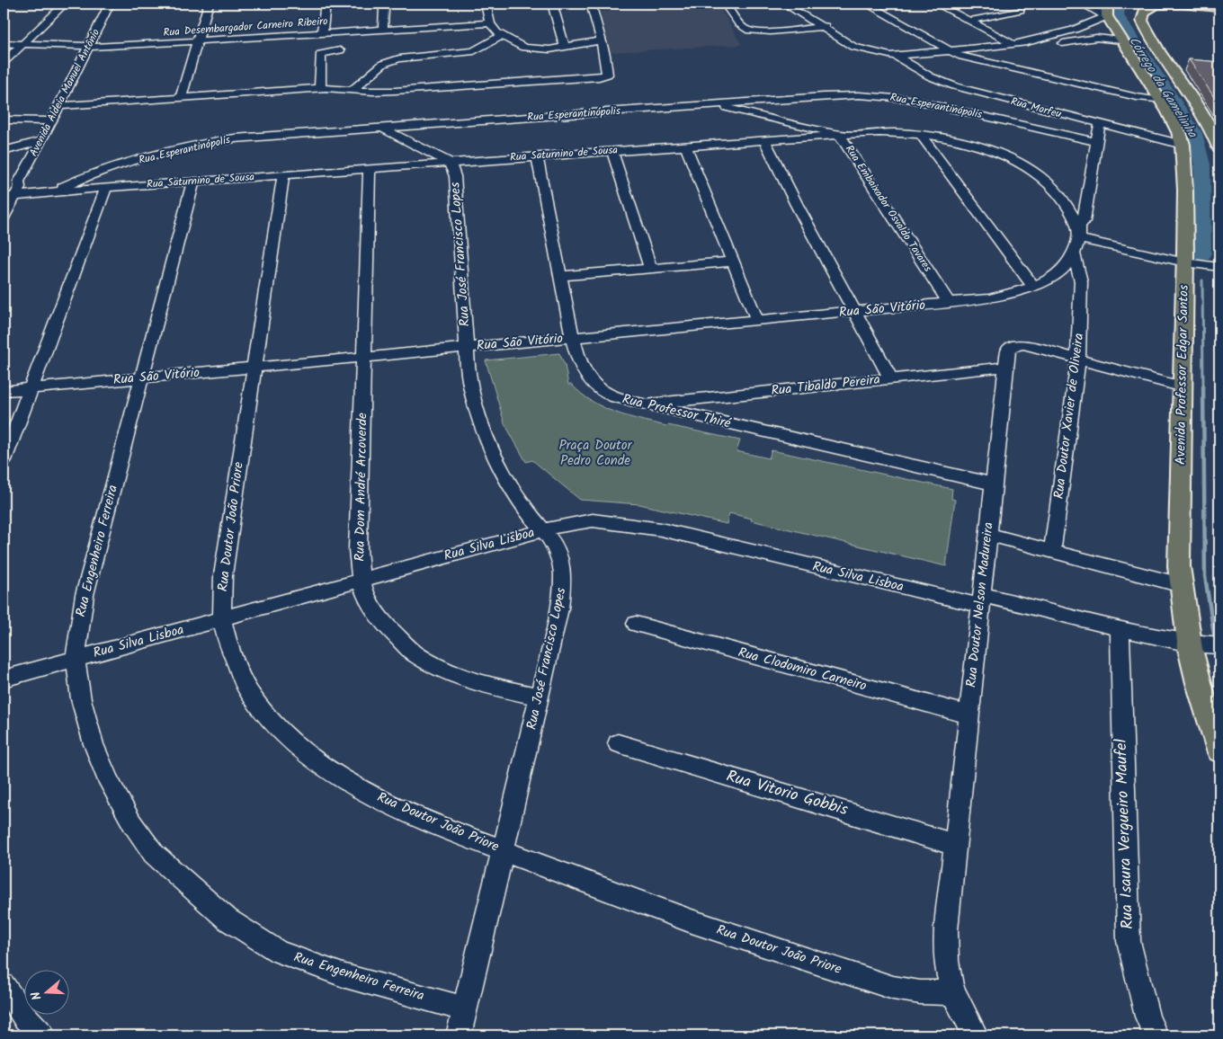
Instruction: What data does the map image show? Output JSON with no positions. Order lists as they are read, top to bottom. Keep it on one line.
{"streets":{"main road":["Avenida Professor Edgar Santos"],"street":["Rua Desembargador Carneiro Ribeiro","Avenida Aldeia Manuel Antônio","Rua Esperantinópolis","Rua Morfeu","Rua Saturnino de Sousa","Rua Embaixador Osvaldo Tavares","Rua José Francisco Lopes","Rua São Vitório","Rua Tibaldo Pereira","Rua Professor Thiré","Rua Doutor Xavier de Oliveira","Rua Dom André Arcoverde","Rua Doutor João Priore","Rua Silva Lisboa","Rua Engenheiro Ferreira","Rua Doutor Nelson Madureira","Rua Clodomiro Carneiro","Rua Vitorio Gobbis","Rua Isaura Vergueiro Maufel"]},"crossings":[["Rua Desembargador Carneiro Ribeiro","Avenida Aldeia Manuel Antônio"],["Avenida Aldeia Manuel Antônio","Rua Saturnino de Sousa"],["Rua Esperantinópolis","Rua Saturnino de Sousa"],["Rua Esperantinópolis","Rua Embaixador Osvaldo Tavares"],["Rua Esperantinópolis","Rua José Francisco Lopes"],["Rua Morfeu","Avenida Professor Edgar Santos"],["Rua Saturnino de Sousa","Rua Embaixador Osvaldo Tavares"],["Rua Saturnino de Sousa","Rua José Francisco Lopes"],["Rua Saturnino de Sousa","Rua Professor Thiré"],["Rua Saturnino de Sousa","Rua Dom André Arcoverde"],["Rua Saturnino de Sousa","Rua Doutor João Priore"],["Rua Saturnino de Sousa","Rua Engenheiro Ferreira"],["Rua Embaixador Osvaldo Tavares","Rua São Vitório"],["Rua José Francisco Lopes","Rua São Vitório"],["Rua José Francisco Lopes","Rua Dom André Arcoverde"],["Rua José Francisco Lopes","Rua Doutor João Priore"],["Rua José Francisco Lopes","Rua Silva Lisboa"],["Rua José Francisco Lopes","Rua Engenheiro Ferreira"],["Rua São Vitório","Rua Professor Thiré"],["Rua São Vitório","Rua Dom André Arcoverde"],["Rua São Vitório","Rua Doutor João Priore"],["Rua São Vitório","Rua Engenheiro Ferreira"],["Avenida Professor Edgar Santos","Rua Doutor Nelson Madureira"],["Rua Tibaldo Pereira","Rua Professor Thiré"],["Rua Tibaldo Pereira","Rua Doutor Nelson Madureira"],["Rua Professor Thiré","Rua Doutor Nelson Madureira"],["Rua Doutor Xavier de Oliveira","Rua Doutor Nelson Madureira"],["Rua Dom André Arcoverde","Rua Silva Lisboa"],["Rua Doutor João Priore","Rua Silva Lisboa"],["Rua Doutor João Priore","Rua Doutor Nelson Madureira"],["Rua Silva Lisboa","Rua Engenheiro Ferreira"],["Rua Silva Lisboa","Rua Doutor Nelson Madureira"],["Rua Doutor Nelson Madureira","Rua Clodomiro Carneiro"],["Rua Doutor Nelson Madureira","Rua Vitorio Gobbis"]],"water":["Córrego da Gamelinha"],"parks":["Praça Doutor Pedro Conde"],"north":"left"}
